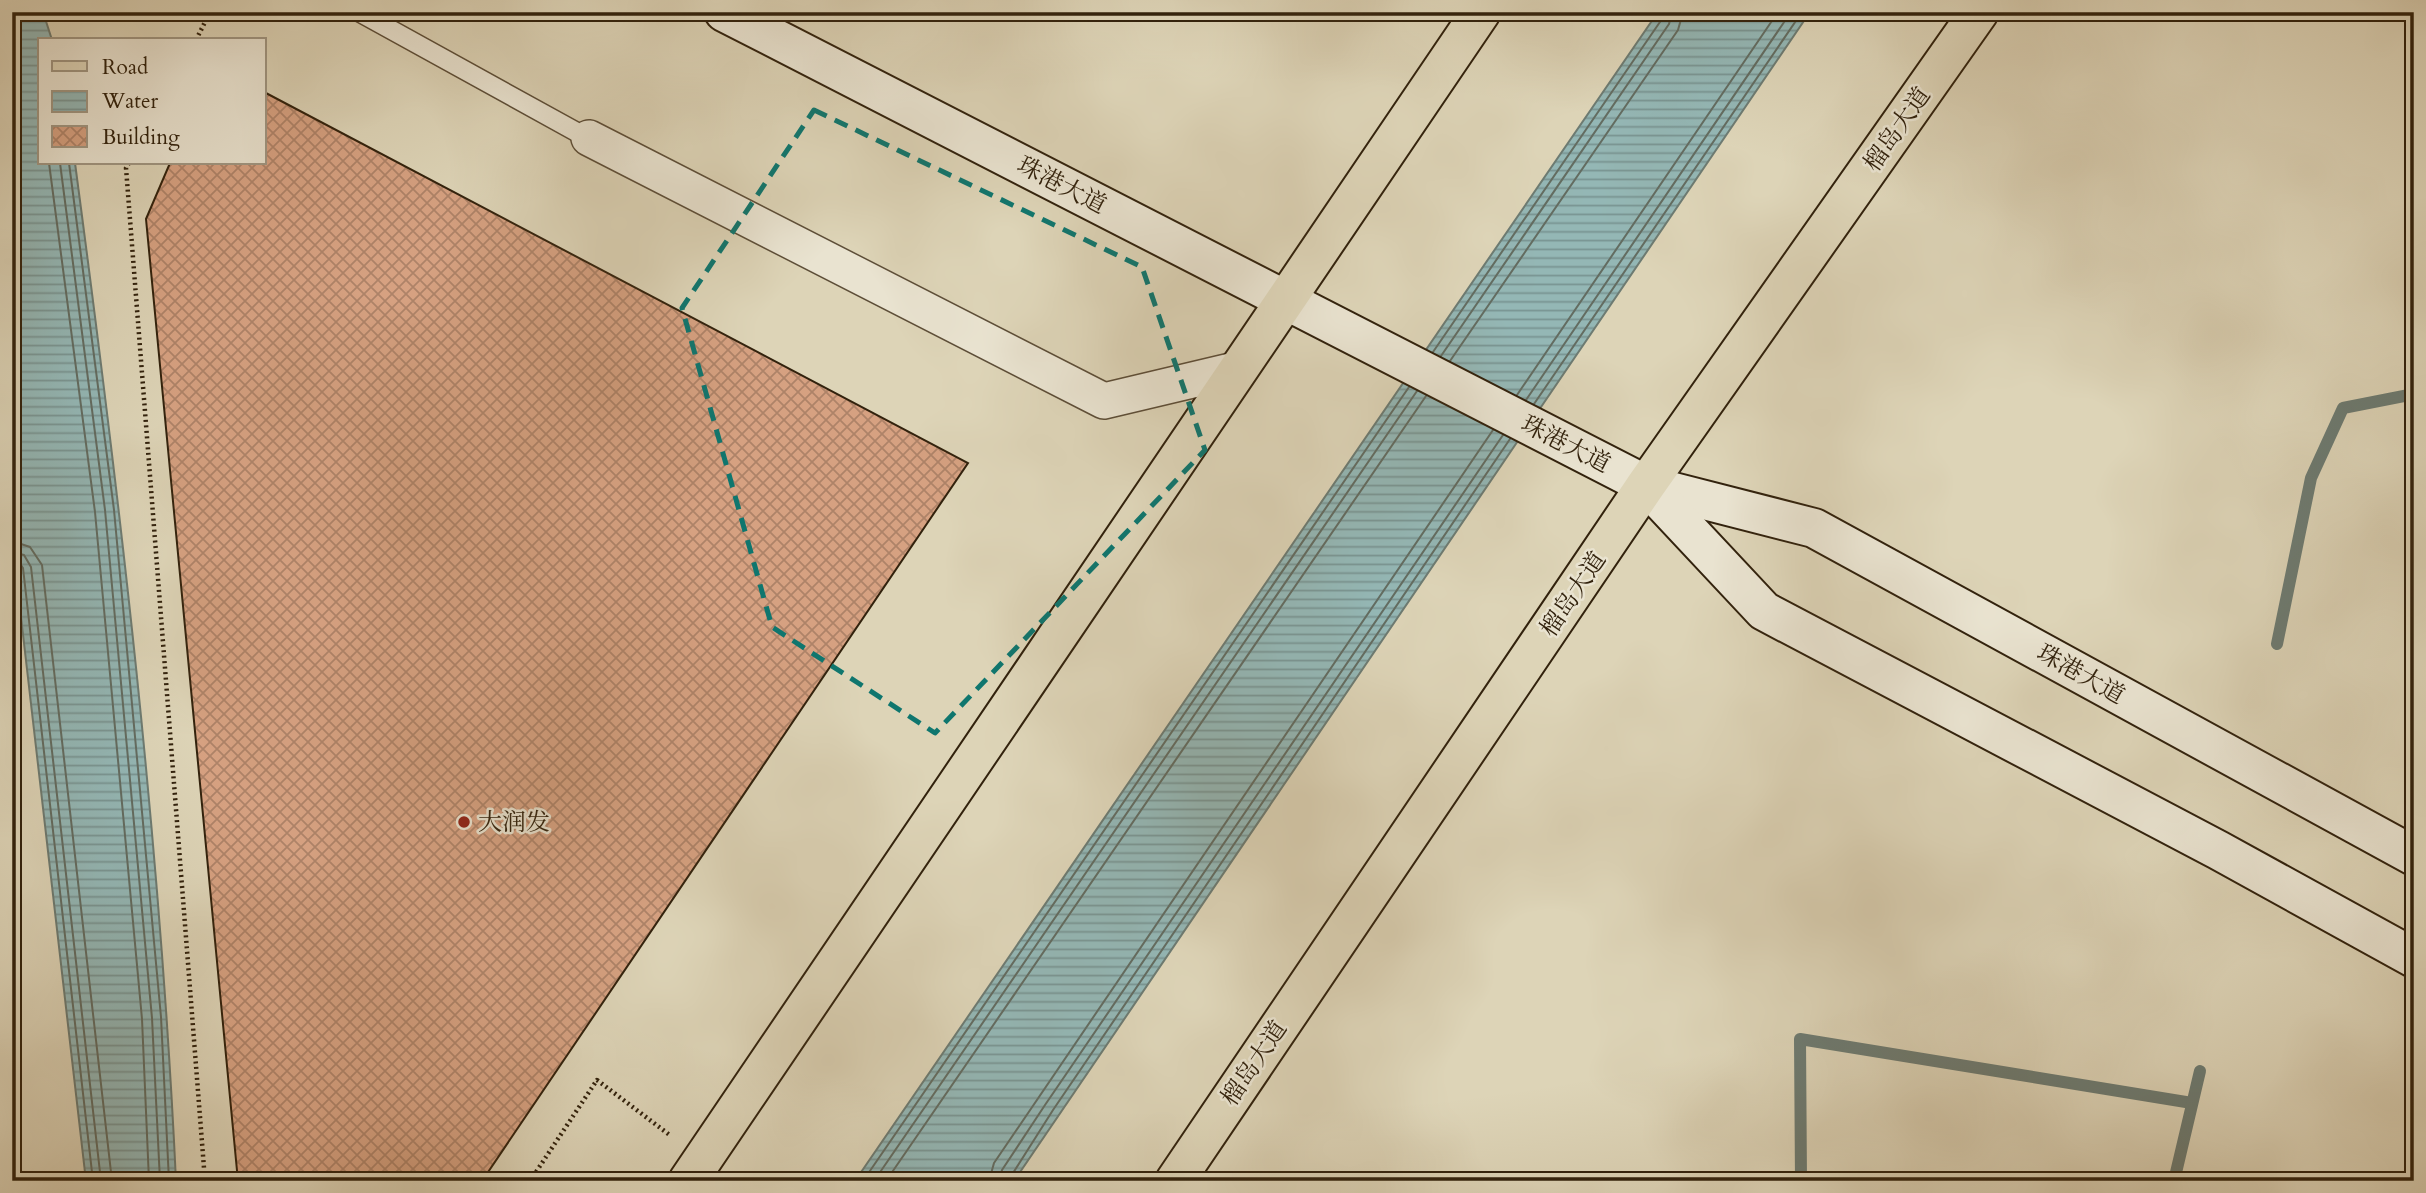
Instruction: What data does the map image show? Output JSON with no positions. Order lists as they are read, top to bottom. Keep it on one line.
{"streets":{"main road":["榴岛大道","珠港大道"]},"crossings":[["榴岛大道","珠港大道"]],"places":["大润发"],"legend":["Road","Water","Building"]}
